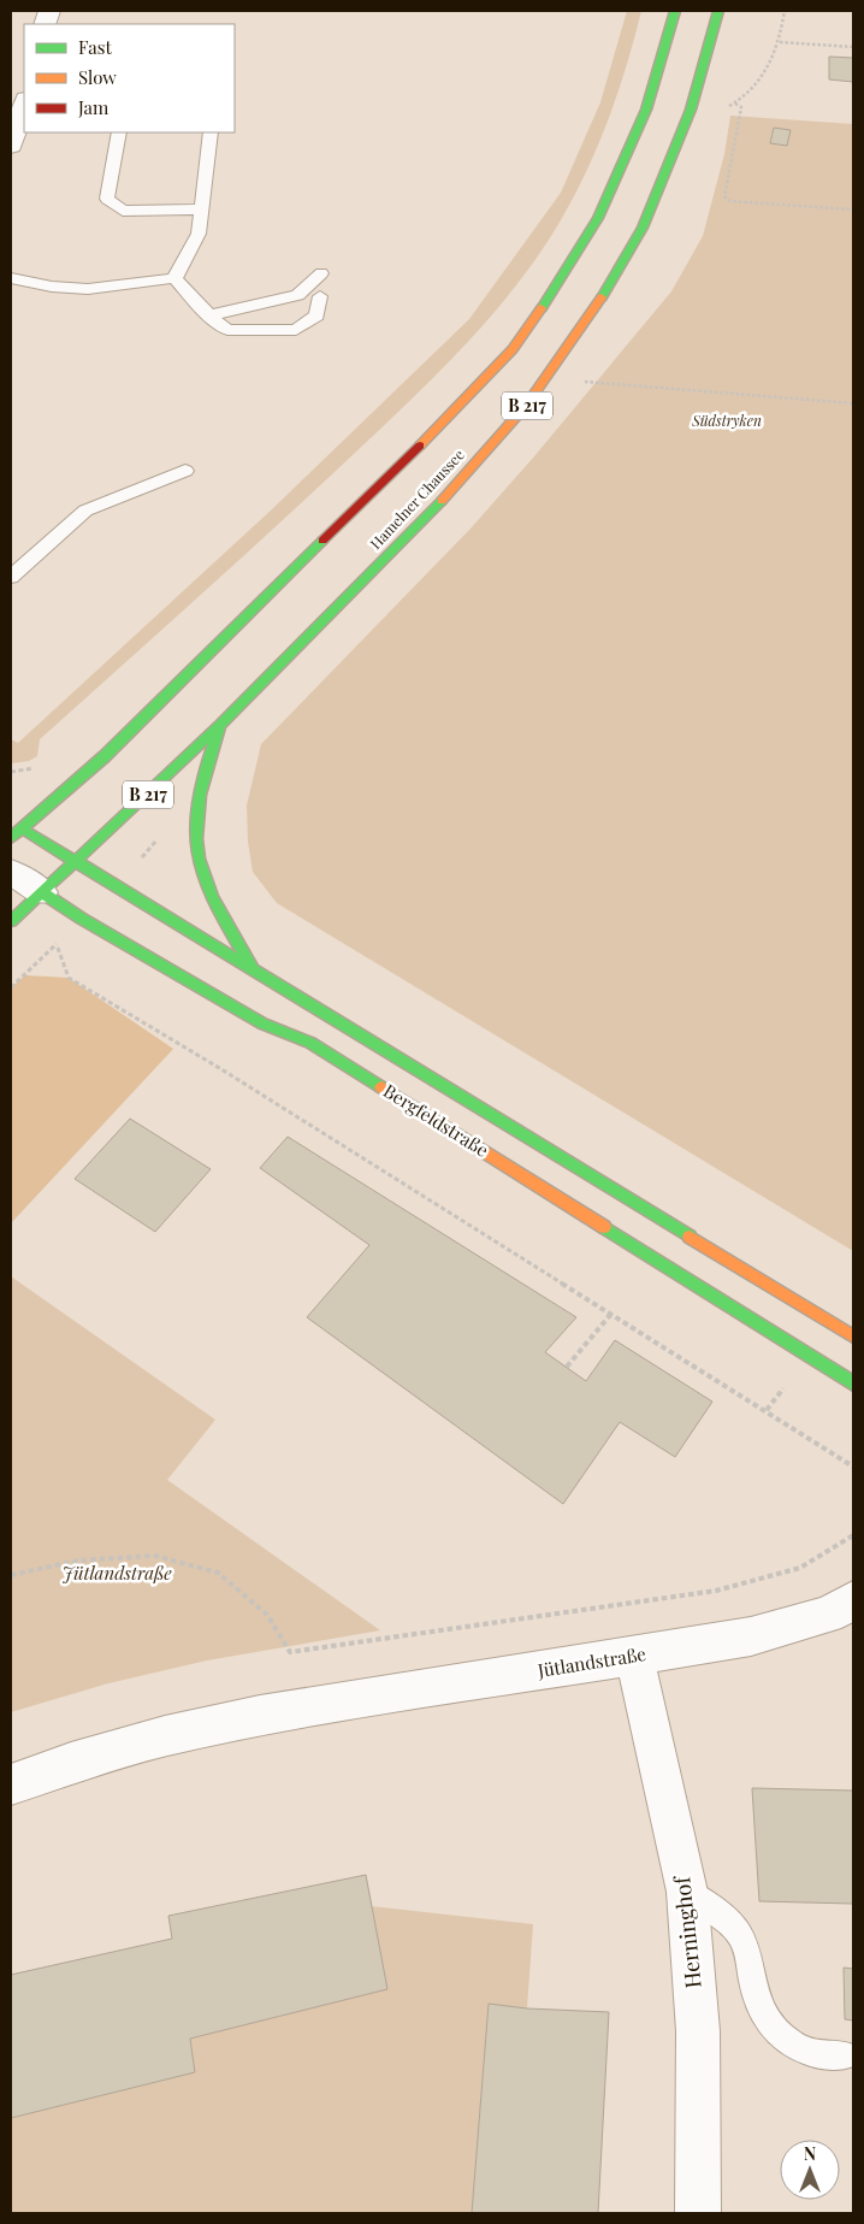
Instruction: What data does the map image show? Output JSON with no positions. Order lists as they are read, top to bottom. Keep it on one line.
{"streets":{"main road":["B 217","Hamelner Chaussee","Bergfeldstraße"],"street":["Jütlandstraße","Herninghof"]},"crossings":[["Hamelner Chaussee","Bergfeldstraße"],["Jütlandstraße","Herninghof"]],"parks":["Südstryken","Jütlandstraße"],"legend":["Fast","Slow","Jam"],"north":"top"}
